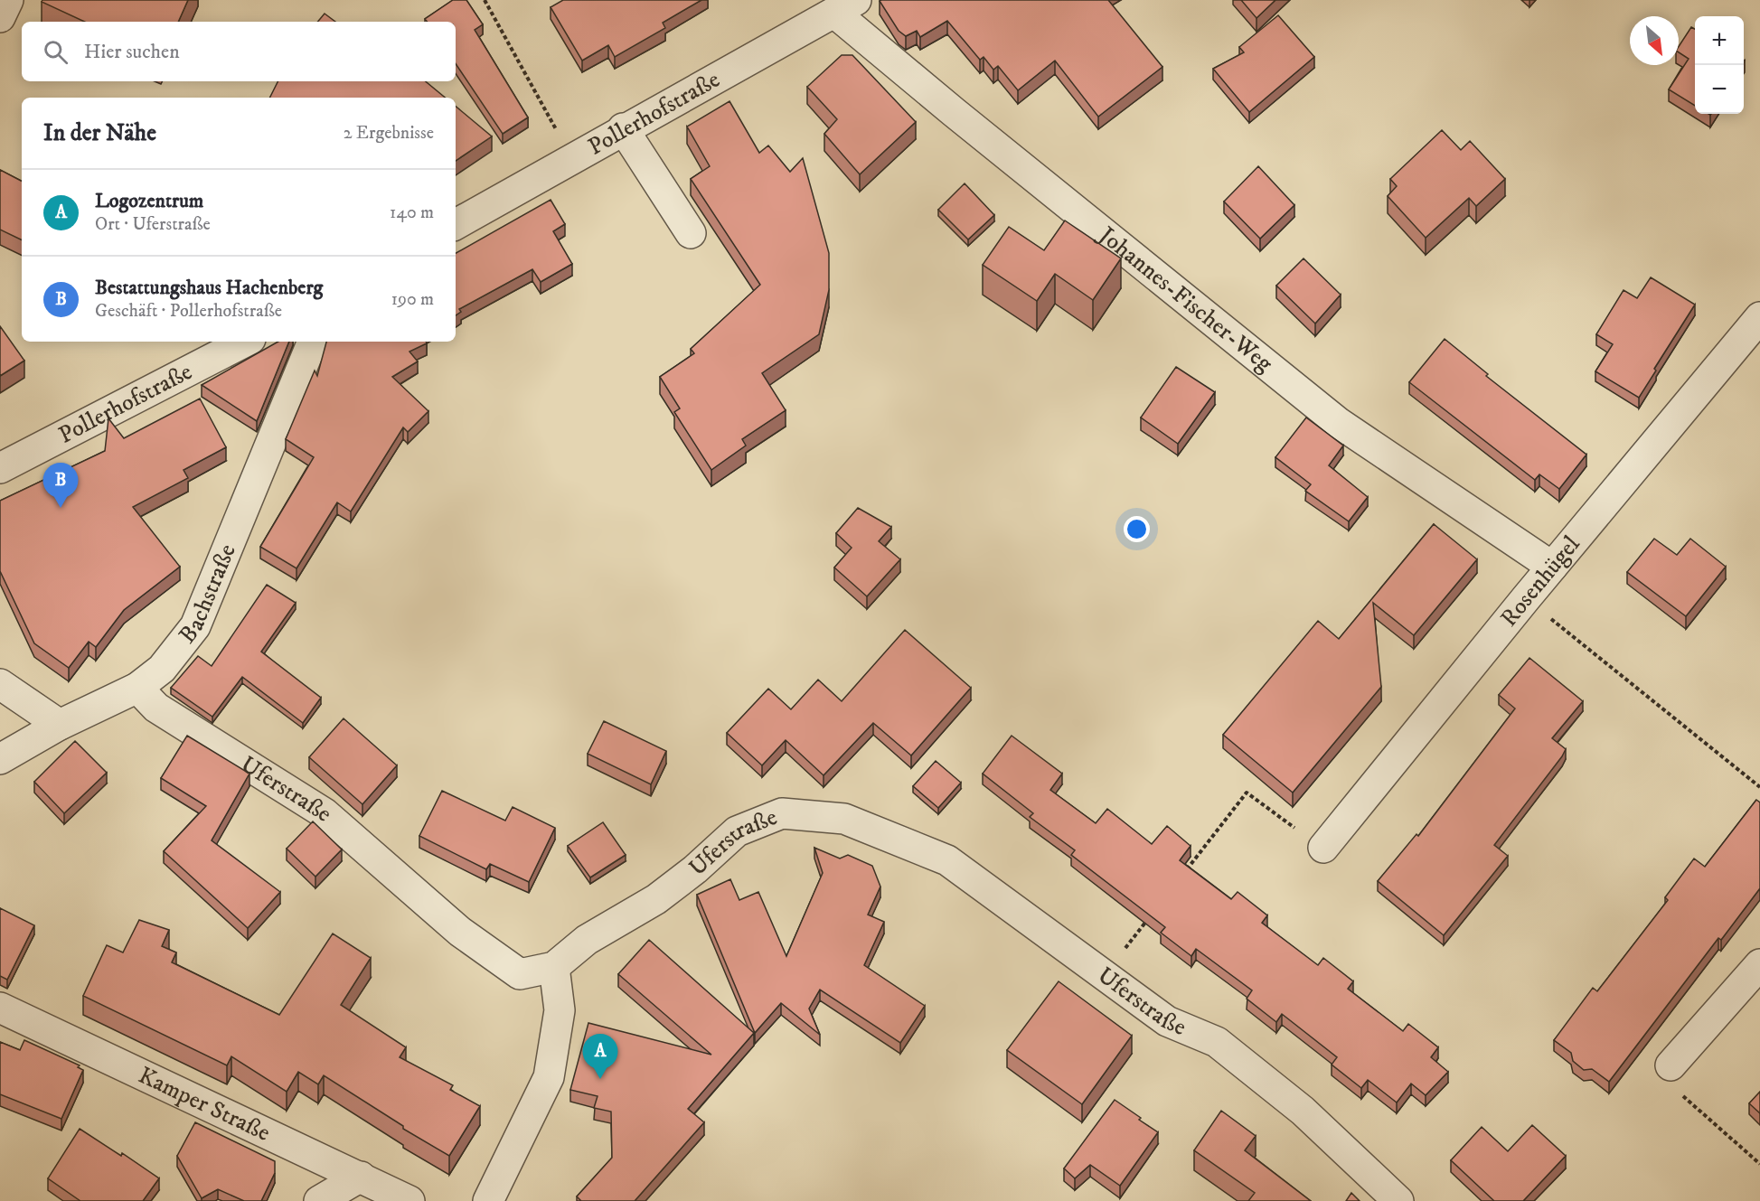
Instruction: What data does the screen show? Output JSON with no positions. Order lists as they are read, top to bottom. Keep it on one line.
{"streets":{"street":["Pollerhofstraße","Johannes-Fischer-Weg","Rosenhügel","Bachstraße","Uferstraße","Kamper Straße"]},"crossings":[["Pollerhofstraße","Johannes-Fischer-Weg"],["Johannes-Fischer-Weg","Rosenhügel"],["Bachstraße","Uferstraße"]],"north":"bottom right","page":{"map_buttons":["+","−"],"search":"Hier suchen","heading":["In der Nähe","2 Ergebnisse"],"list":[{"mark":"A","name":"Logozentrum","note":"Ort · Uferstraße","value":"140 m"},{"mark":"B","name":"Bestattungshaus Hachenberg","note":"Geschäft · Pollerhofstraße","value":"190 m"}],"pins":["B","A"]}}
